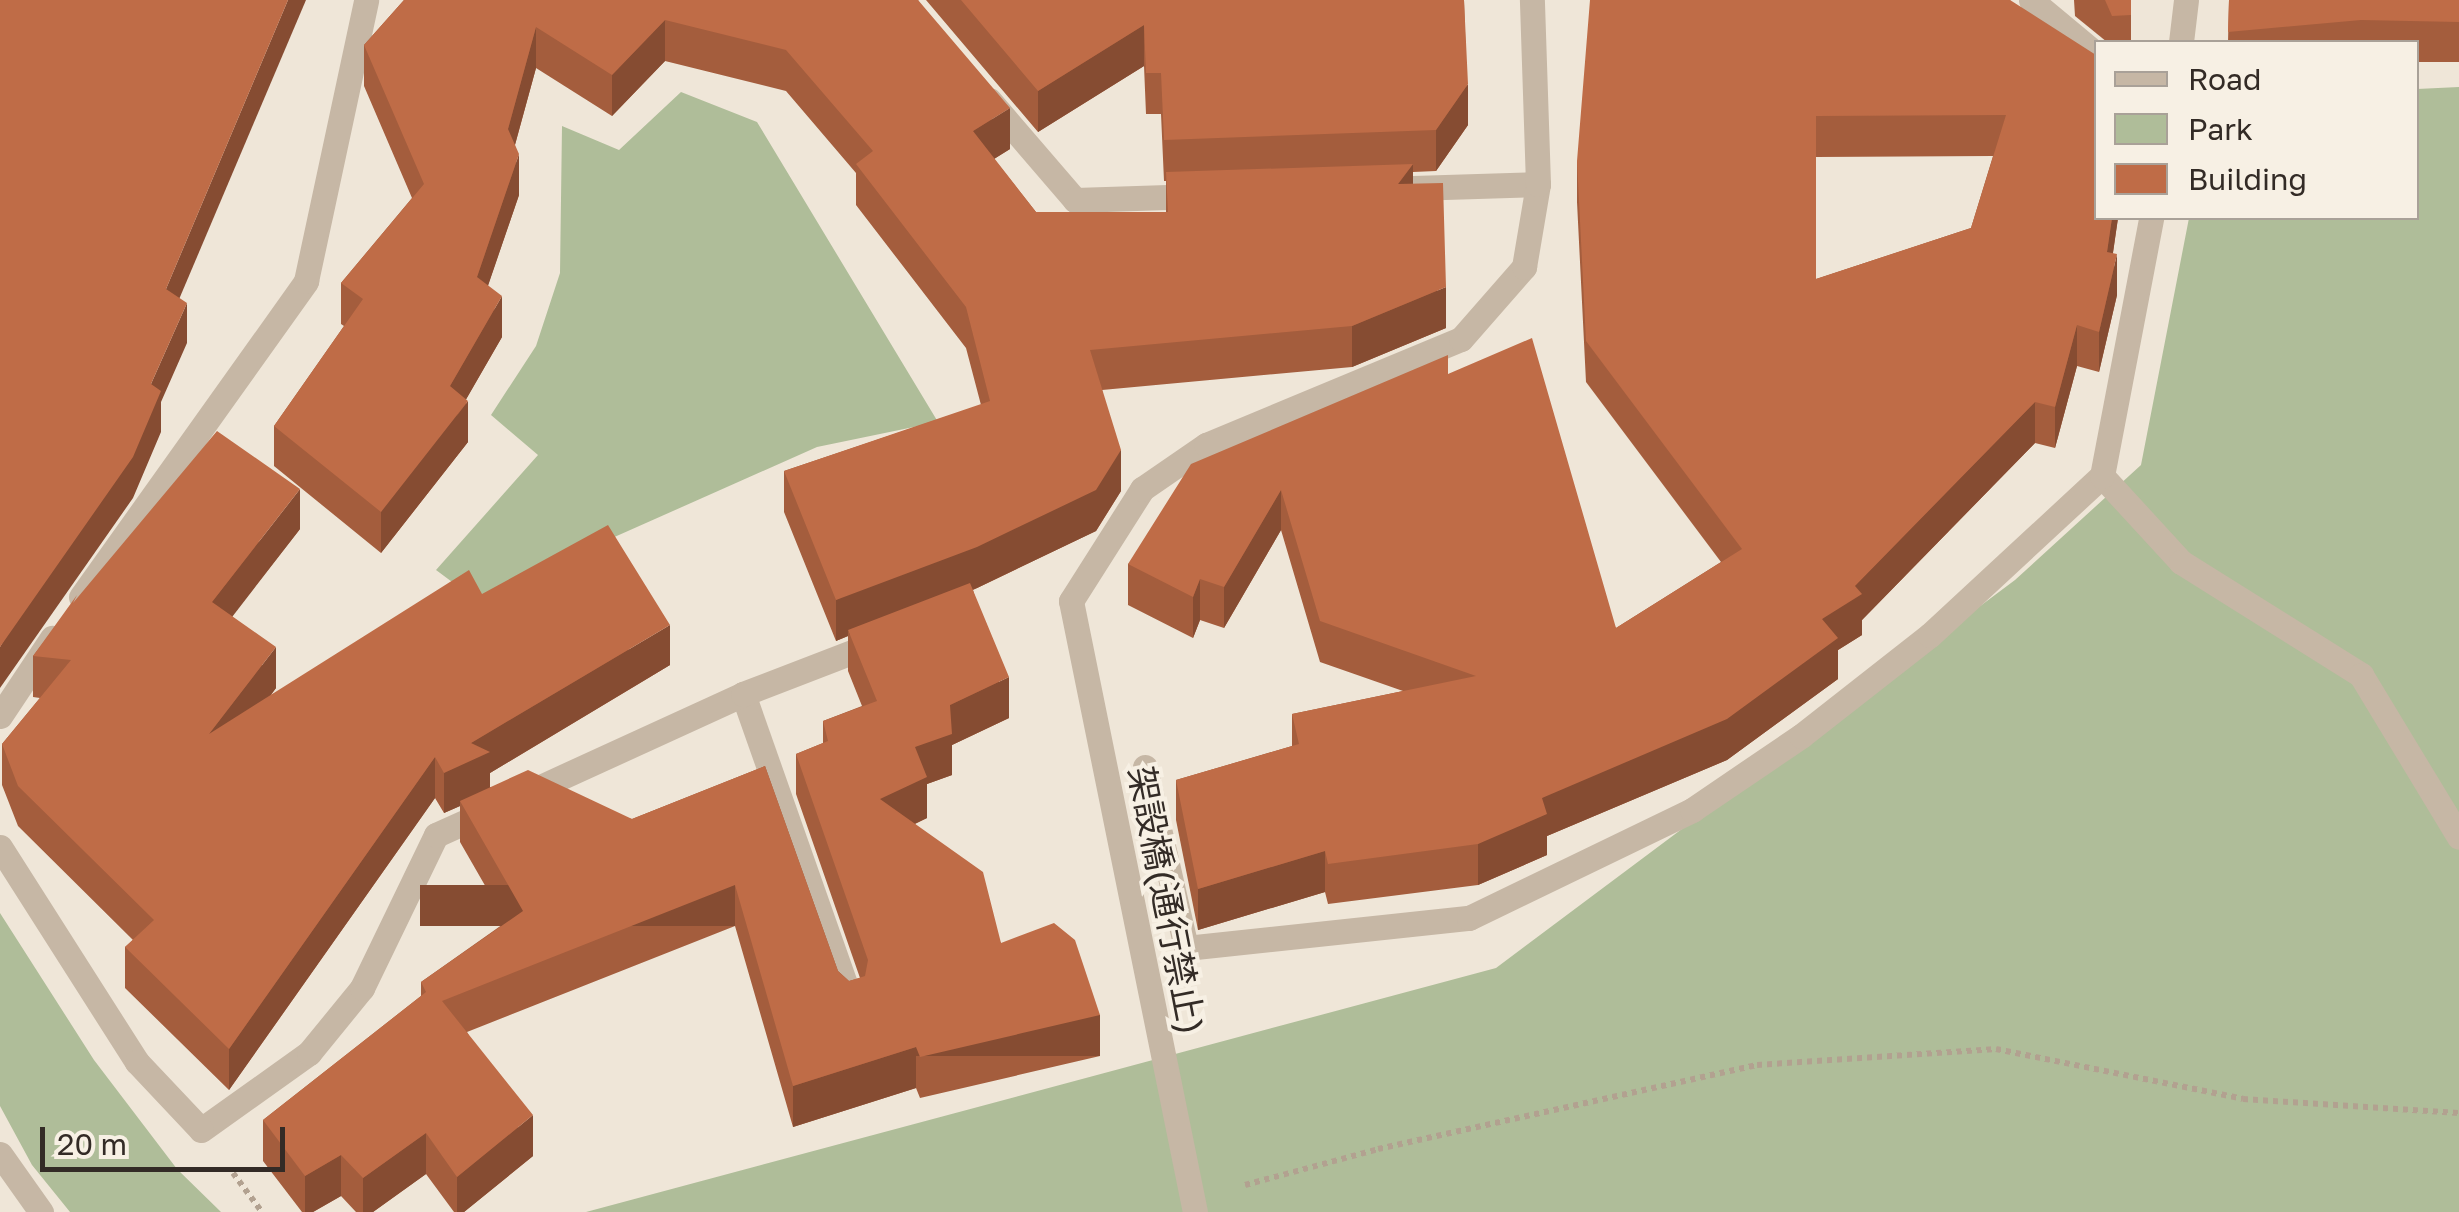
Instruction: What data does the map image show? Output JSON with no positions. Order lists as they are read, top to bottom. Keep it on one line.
{"streets":{"street":["架設橋(通行禁止)"]},"legend":["Road","Park","Building"],"scale_bar":"20 m"}
